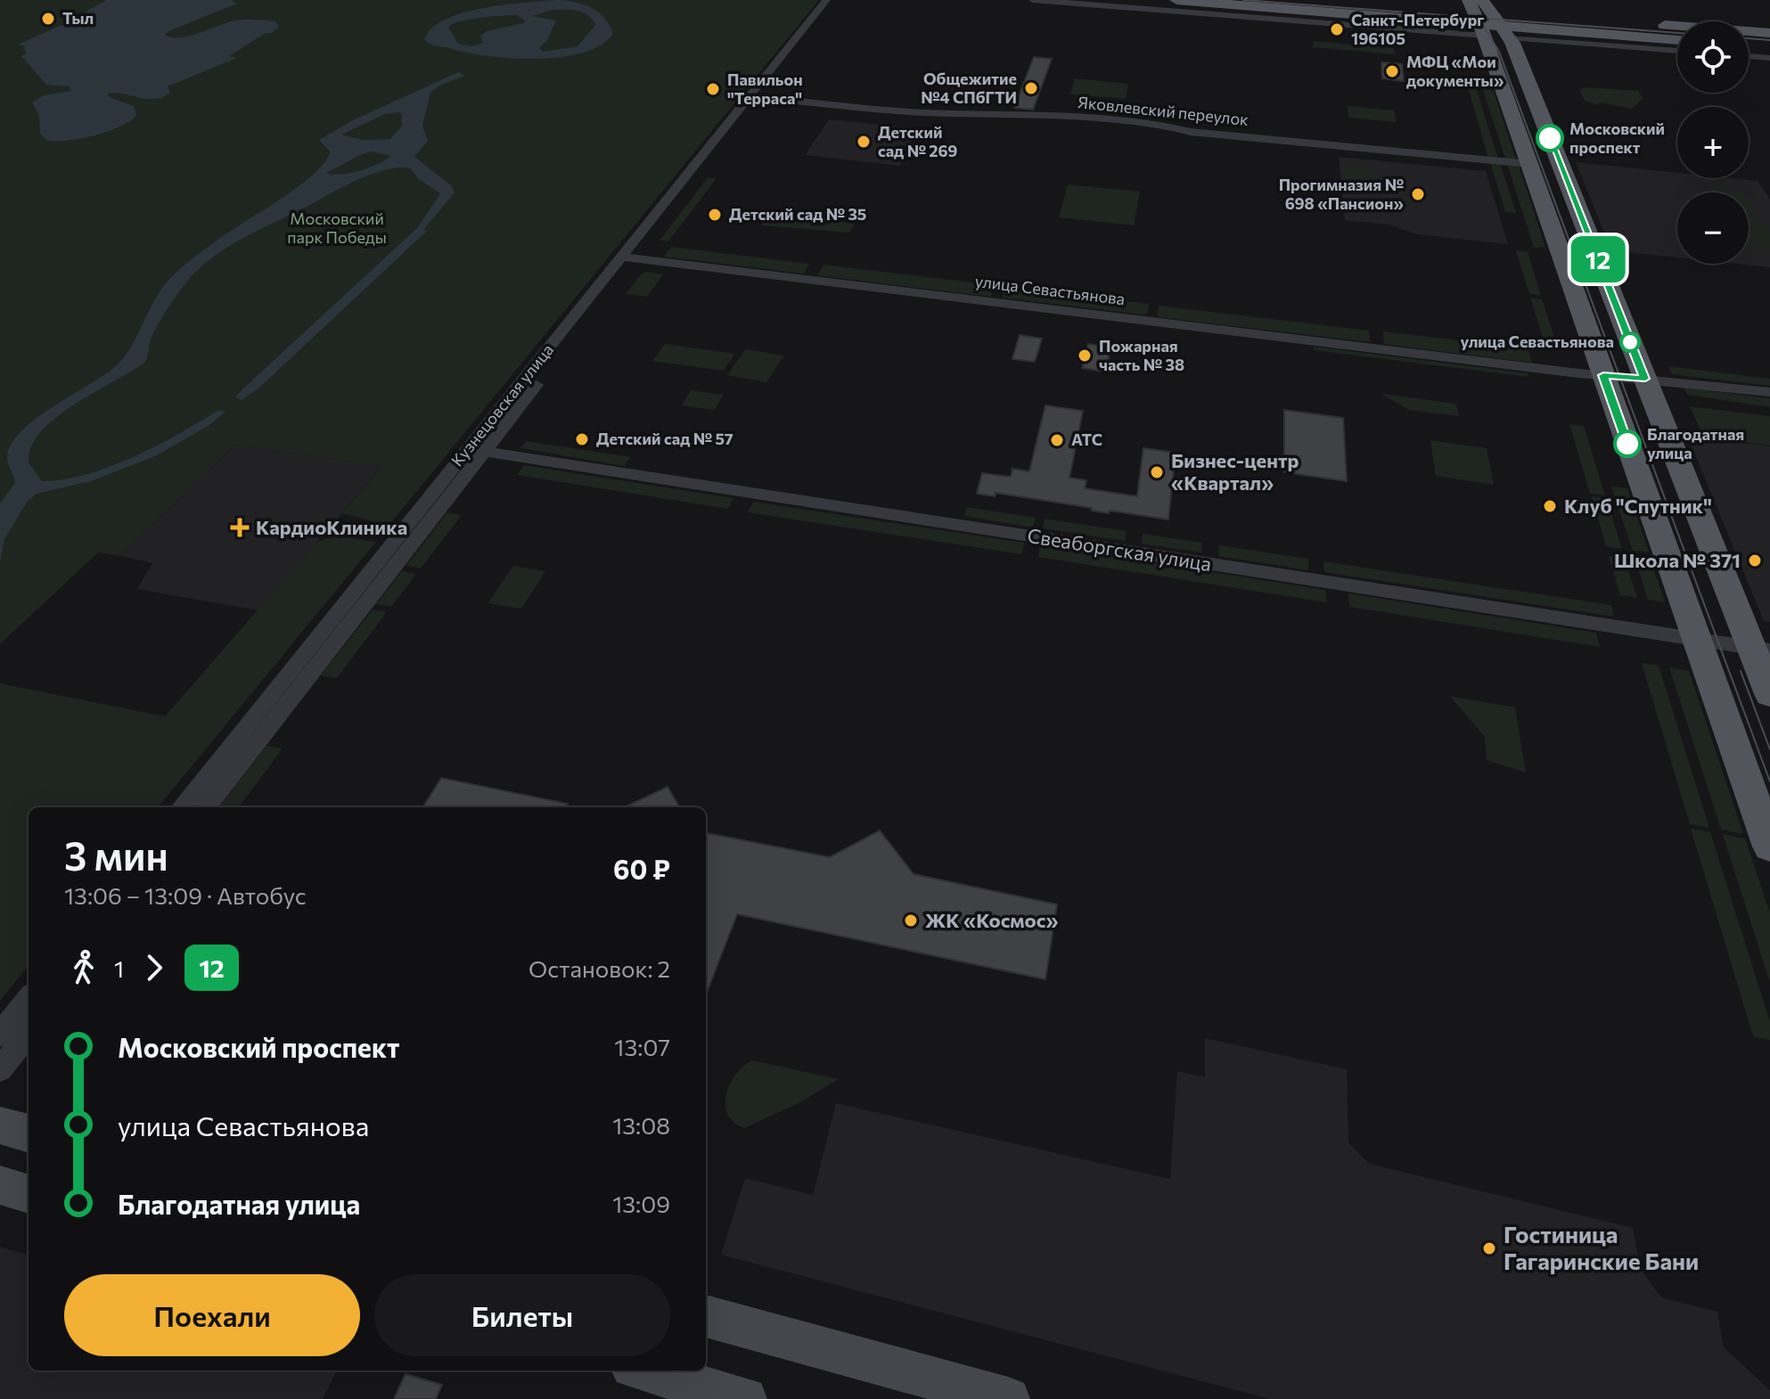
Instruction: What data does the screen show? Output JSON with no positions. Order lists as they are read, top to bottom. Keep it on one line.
{"streets":{"street":["Яковлевский переулок","улица Севастьянова","Кузнецовская улица","Свеаборгская улица"]},"crossings":[["Яковлевский переулок","Кузнецовская улица"],["улица Севастьянова","Кузнецовская улица"],["Кузнецовская улица","Свеаборгская улица"]],"parks":["Московский парк Победы"],"places":{"other":["Тыл","Санкт-Петербург 196105","МФЦ «Мои документы»","Общежитие №4 СПбГТИ","Павильон \"Терраса\"","Московский проспект","Детский сад № 269","Прогимназия № 698 «Пансион»","Детский сад № 35","улица Севастьянова","Пожарная часть № 38","Детский сад № 57","АТС","Благодатная улица","Бизнес-центр «Квартал»","Клуб \"Спутник\"","Школа № 371","ЖК «Космос»","Гостиница Гагаринские Бани"],"health":["КардиоКлиника"]},"lines":["bus line 12"],"page":{"on_map":"12","map_buttons":["+","−"],"heading":["3 мин","13:06 – 13:09 · Автобус","60 ₽"],"legs":["1","12","Остановок: 2"],"list":[{"name":"Московский проспект","value":"13:07"},{"name":"улица Севастьянова","value":"13:08"},{"name":"Благодатная улица","value":"13:09"}],"buttons":["Поехали","Билеты"]}}
